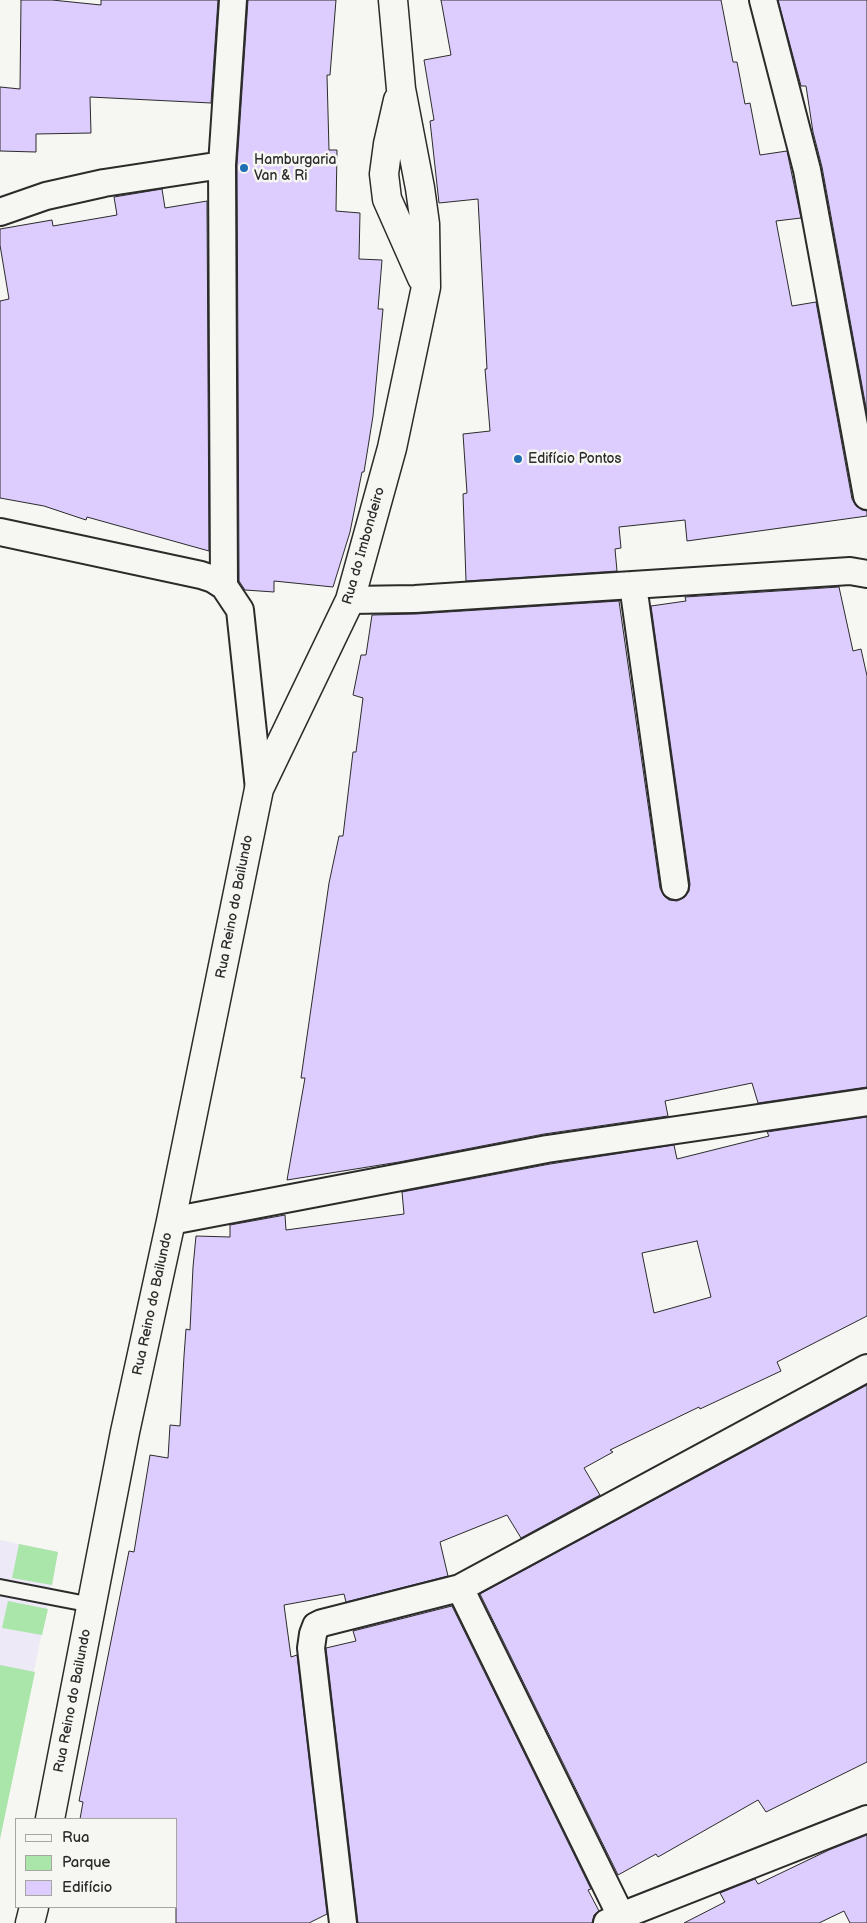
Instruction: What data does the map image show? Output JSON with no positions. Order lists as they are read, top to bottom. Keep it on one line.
{"streets":{"street":["Rua do Imbondeiro","Rua Reino do Bailundo"]},"crossings":[["Rua do Imbondeiro","Rua Reino do Bailundo"]],"places":["Hamburgaria Van & Ri","Edifício Pontos"],"legend":["Rua","Parque","Edifício"]}
